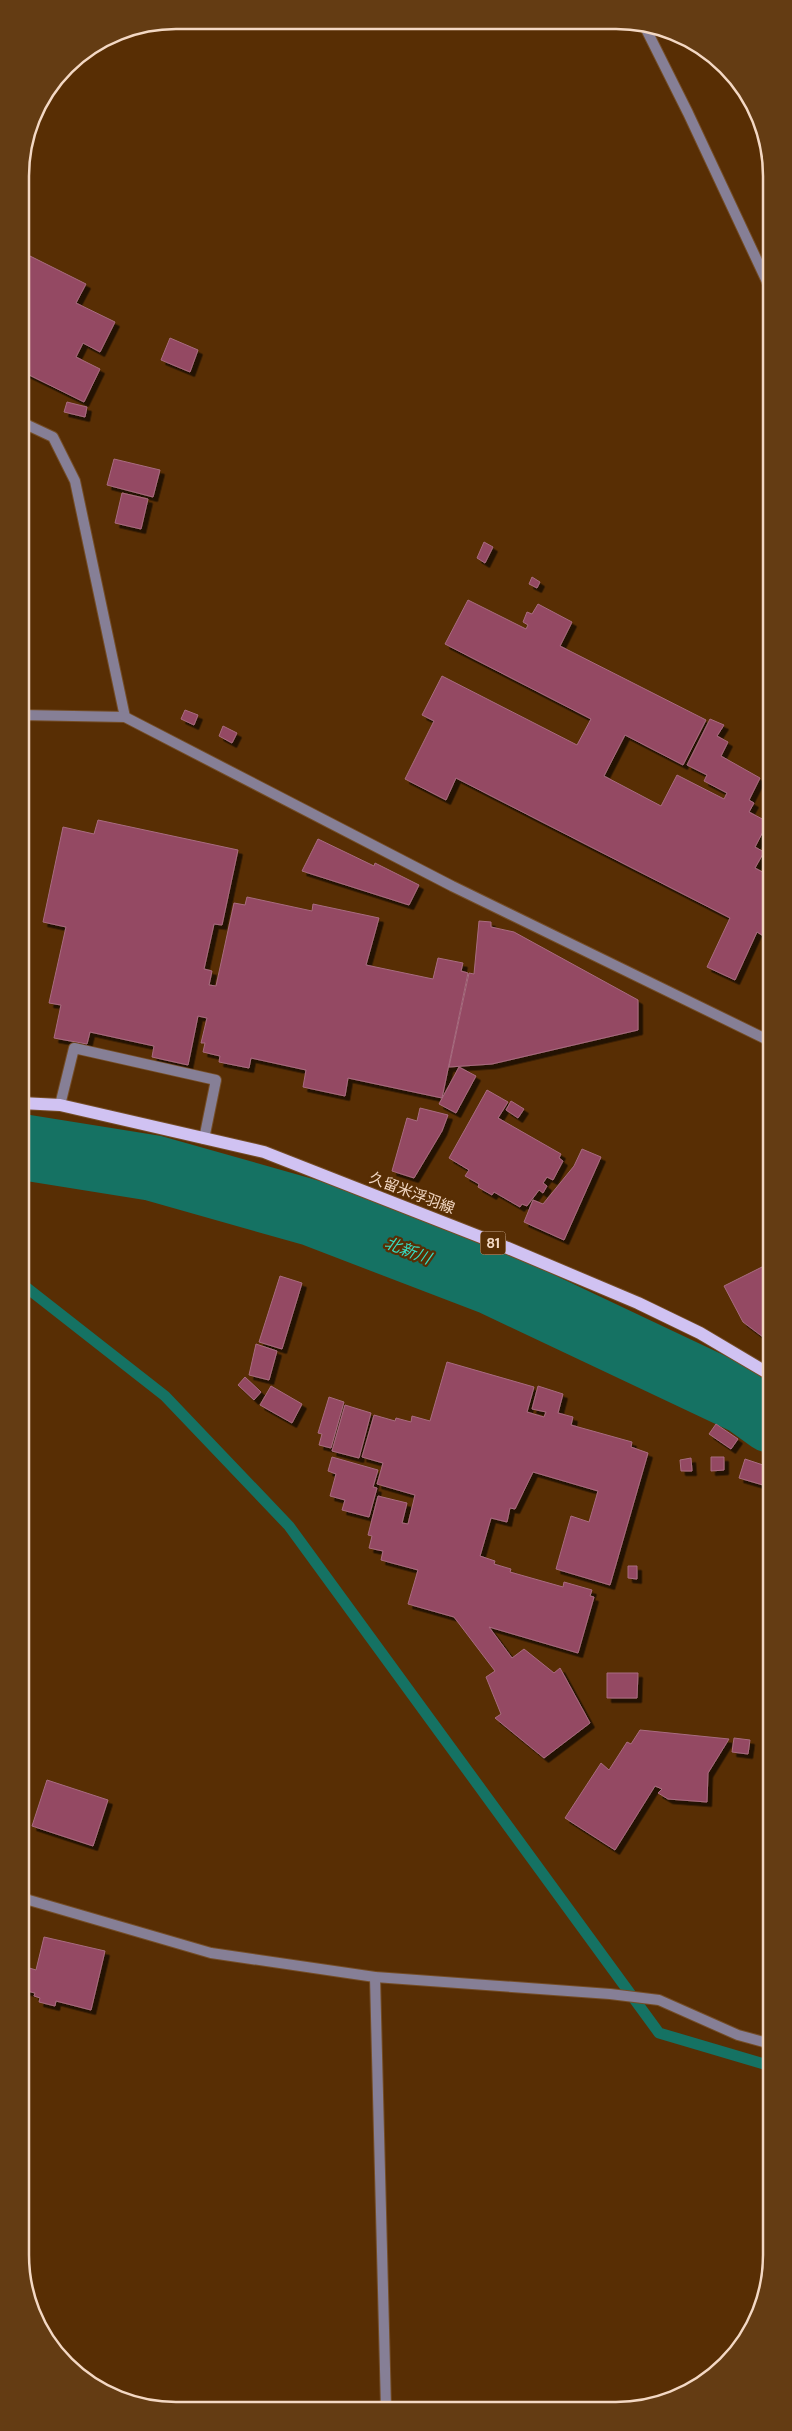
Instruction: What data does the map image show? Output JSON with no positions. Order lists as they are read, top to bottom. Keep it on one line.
{"streets":{"main road":["久留米浮羽線","81"]},"water":["北新川"]}
